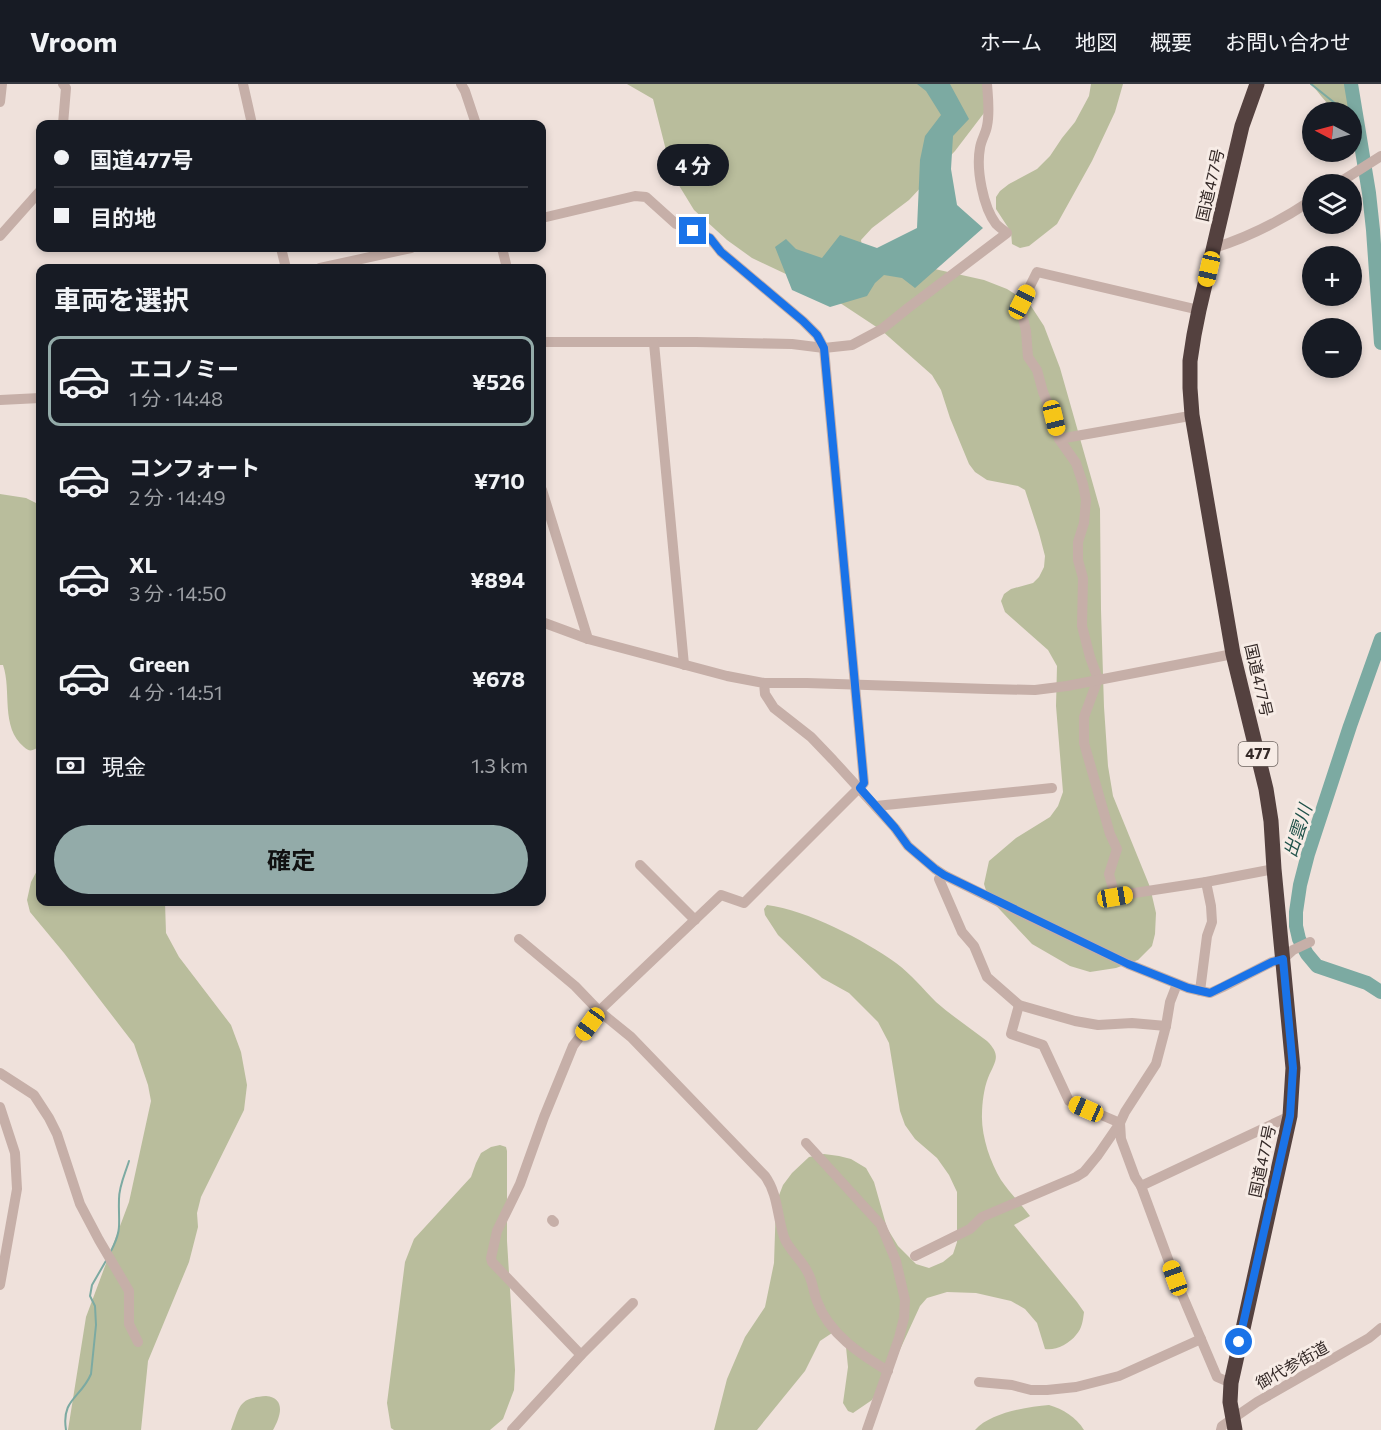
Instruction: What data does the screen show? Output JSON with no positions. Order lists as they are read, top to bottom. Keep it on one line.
{"streets":{"highway":["国道477号","477"],"street":["御代参街道"]},"crossings":[["国道477号","御代参街道"]],"water":["出雲川"],"north":"left","page":{"header":"Vroom","nav":["ホーム","地図","概要","お問い合わせ"],"map_buttons":["+","−"],"banner":["国道477号","目的地"],"bubble":"4 分","heading":"車両を選択","list":[{"name":"エコノミー","note":"1 分 · 14:48","value":"¥526"},{"name":"コンフォート","note":"2 分 · 14:49","value":"¥710"},{"name":"XL","note":"3 分 · 14:50","value":"¥894"},{"name":"Green","note":"4 分 · 14:51","value":"¥678"}],"pay":["現金","1.3 km"],"buttons":"確定"}}
